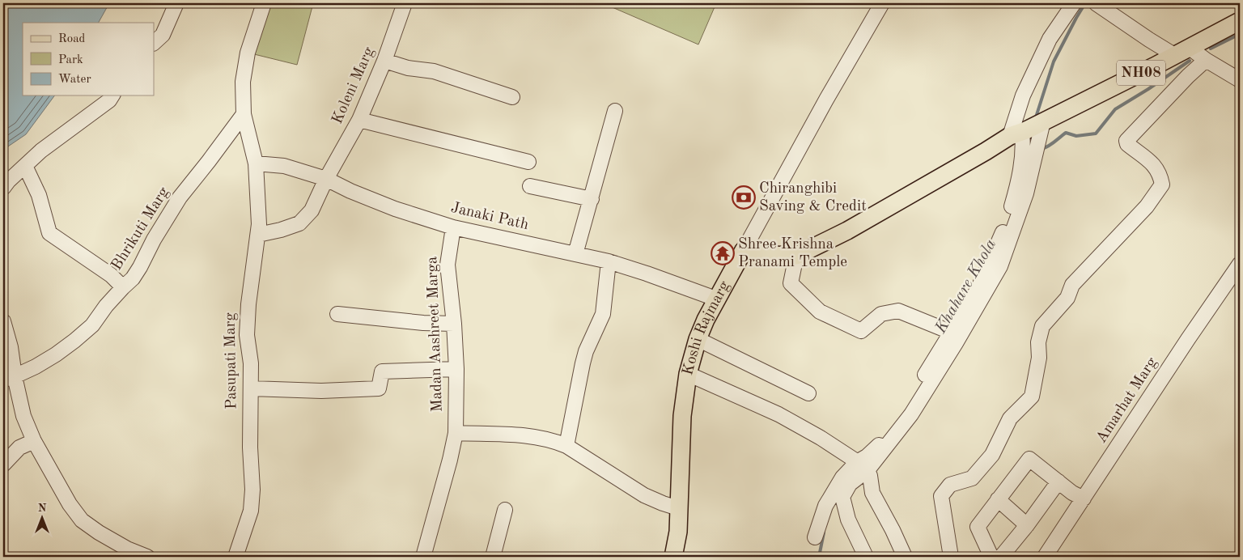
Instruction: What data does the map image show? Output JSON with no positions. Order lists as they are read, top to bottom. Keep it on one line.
{"streets":{"main road":["NH08","Koshi Rajmarg"],"street":["Koleni Marg","Janaki Path","Bhrikuti Marg","Madan Aashreet Marga","Pasupati Marg","Amarhat Marg"]},"crossings":[["NH08","Koshi Rajmarg"],["Koleni Marg","Janaki Path"],["Koleni Marg","Pasupati Marg"],["Janaki Path","Koshi Rajmarg"],["Janaki Path","Madan Aashreet Marga"],["Janaki Path","Pasupati Marg"],["Bhrikuti Marg","Pasupati Marg"]],"water":["Khahare Khola"],"places":{"bank":["Chiranghibi Saving & Credit"],"temple":["Shree Krishna Pranami Temple"]},"legend":["Road","Park","Water"],"north":"top"}
